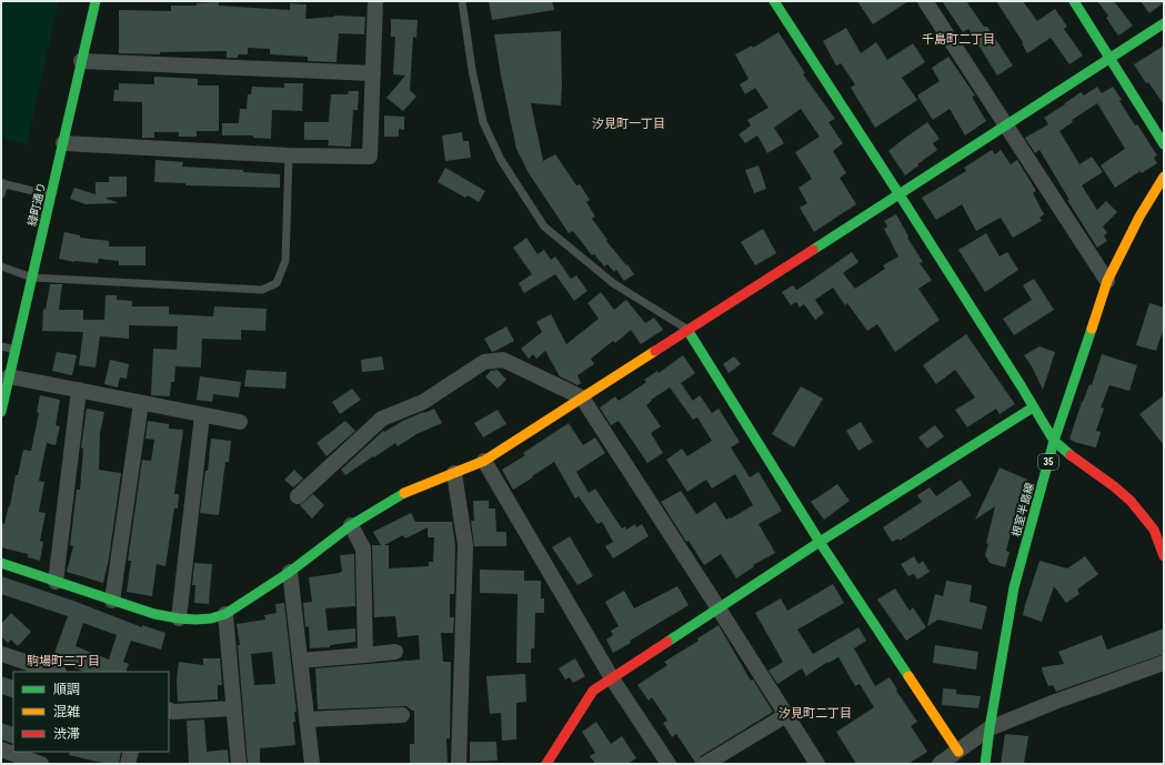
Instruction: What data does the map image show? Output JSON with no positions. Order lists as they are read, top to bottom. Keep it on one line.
{"streets":{"street":["緑町通り","35","根室半島線"]},"districts":["千島町二丁目","汐見町一丁目","駒場町二丁目","汐見町二丁目"],"legend":["順調","混雑","渋滞"]}
